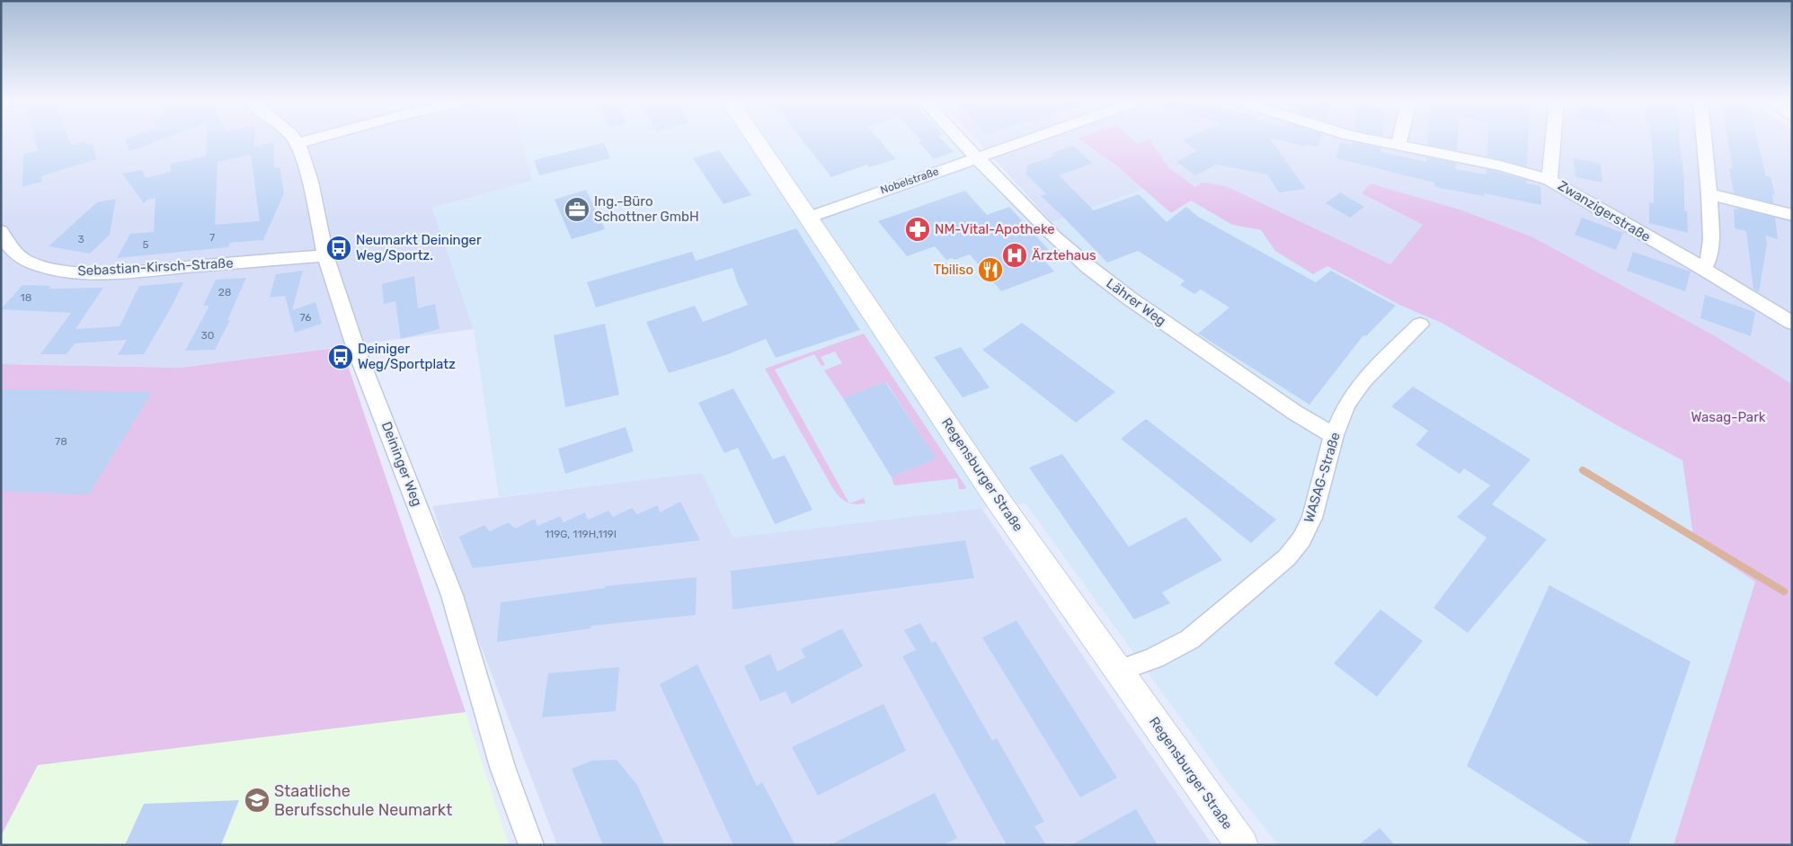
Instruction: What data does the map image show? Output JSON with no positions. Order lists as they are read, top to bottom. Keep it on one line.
{"streets":{"main road":["Regensburger Straße"],"street":["Nobelstraße","Zwanzigerstraße","Sebastian-Kirsch-Straße","Lährer Weg","Deininger Weg","WASAG-Straße"]},"crossings":[["Nobelstraße","Lährer Weg"],["Nobelstraße","Regensburger Straße"],["Sebastian-Kirsch-Straße","Deininger Weg"],["Lährer Weg","WASAG-Straße"],["Regensburger Straße","WASAG-Straße"]],"parks":["Wasag-Park"],"places":{"office":["Ing.-Büro Schottner GmbH"],"pharmacy":["NM-Vital-Apotheke"],"bus stop":["Neumarkt Deininger Weg/Sportz.","Deiniger Weg/Sportplatz"],"hospital":["Ärztehaus"],"restaurant":["Tbiliso"],"school or university":["Staatliche Berufsschule Neumarkt"]},"house_numbers":["7","3","5","28","18","76","30","78","119G, 119H,119I"]}
